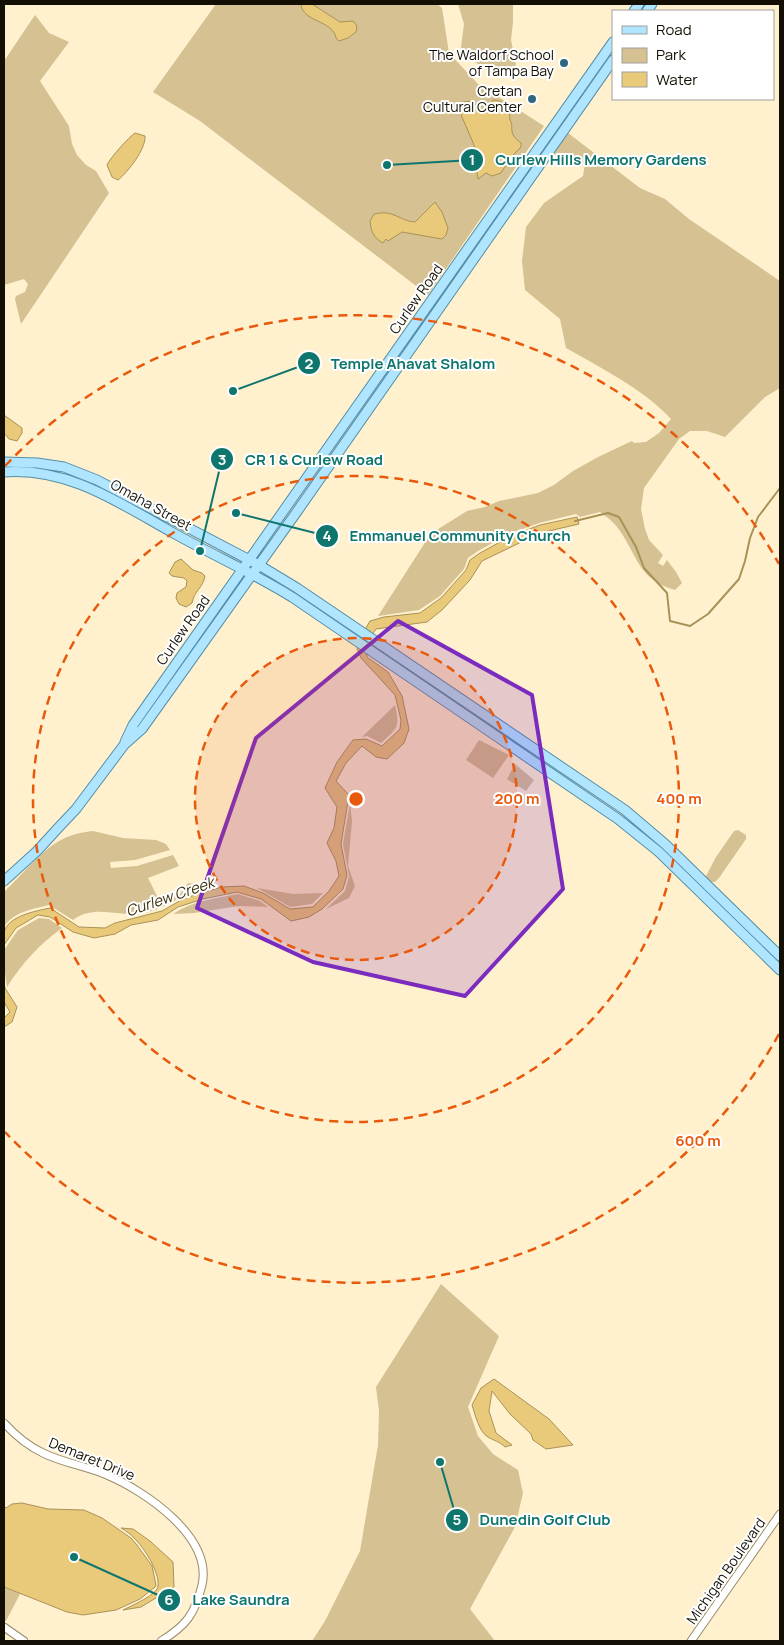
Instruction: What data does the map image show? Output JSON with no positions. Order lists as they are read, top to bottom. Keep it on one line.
{"streets":{"main road":["Curlew Road","Omaha Street"],"street":["Demaret Drive","Michigan Boulevard"]},"crossings":[["Curlew Road","Omaha Street"]],"water":["Curlew Creek"],"places":["The Waldorf School of Tampa Bay","Cretan Cultural Center","Curlew Hills Memory Gardens","Temple Ahavat Shalom","Emmanuel Community Church","CR 1 & Curlew Road","Dunedin Golf Club","Lake Saundra"],"legend":["Road","Park","Water"],"rings":["200 m","400 m","600 m"]}
